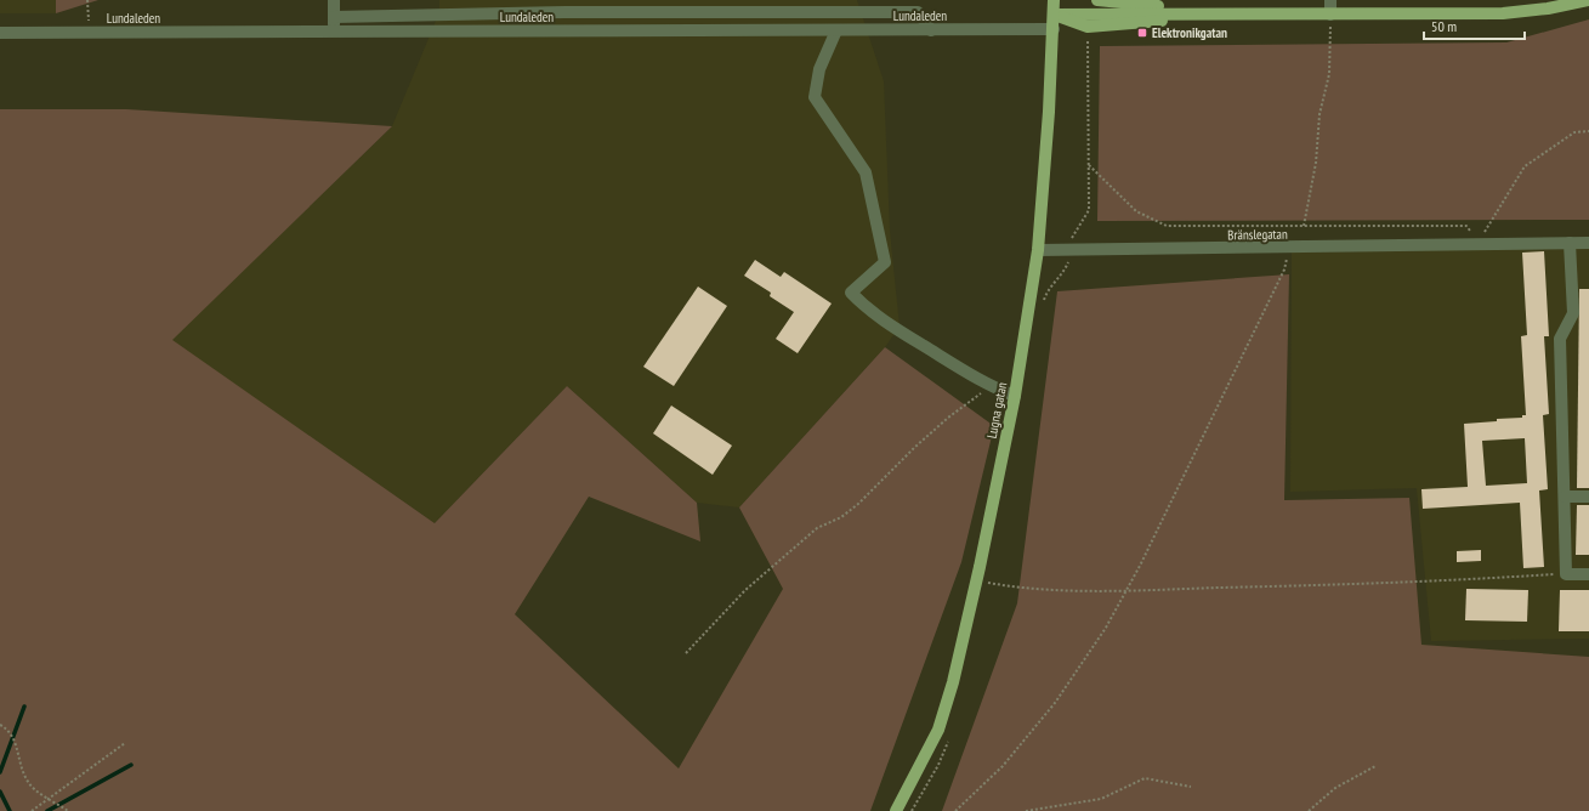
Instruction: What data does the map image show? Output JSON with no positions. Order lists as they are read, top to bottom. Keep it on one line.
{"streets":{"main road":["Lugna gatan"],"street":["Lundaleden","Bränslegatan"]},"crossings":[["Lundaleden","Lugna gatan"],["Bränslegatan","Lugna gatan"]],"places":{"transit":["Elektronikgatan"]},"scale_bar":"50 m"}
